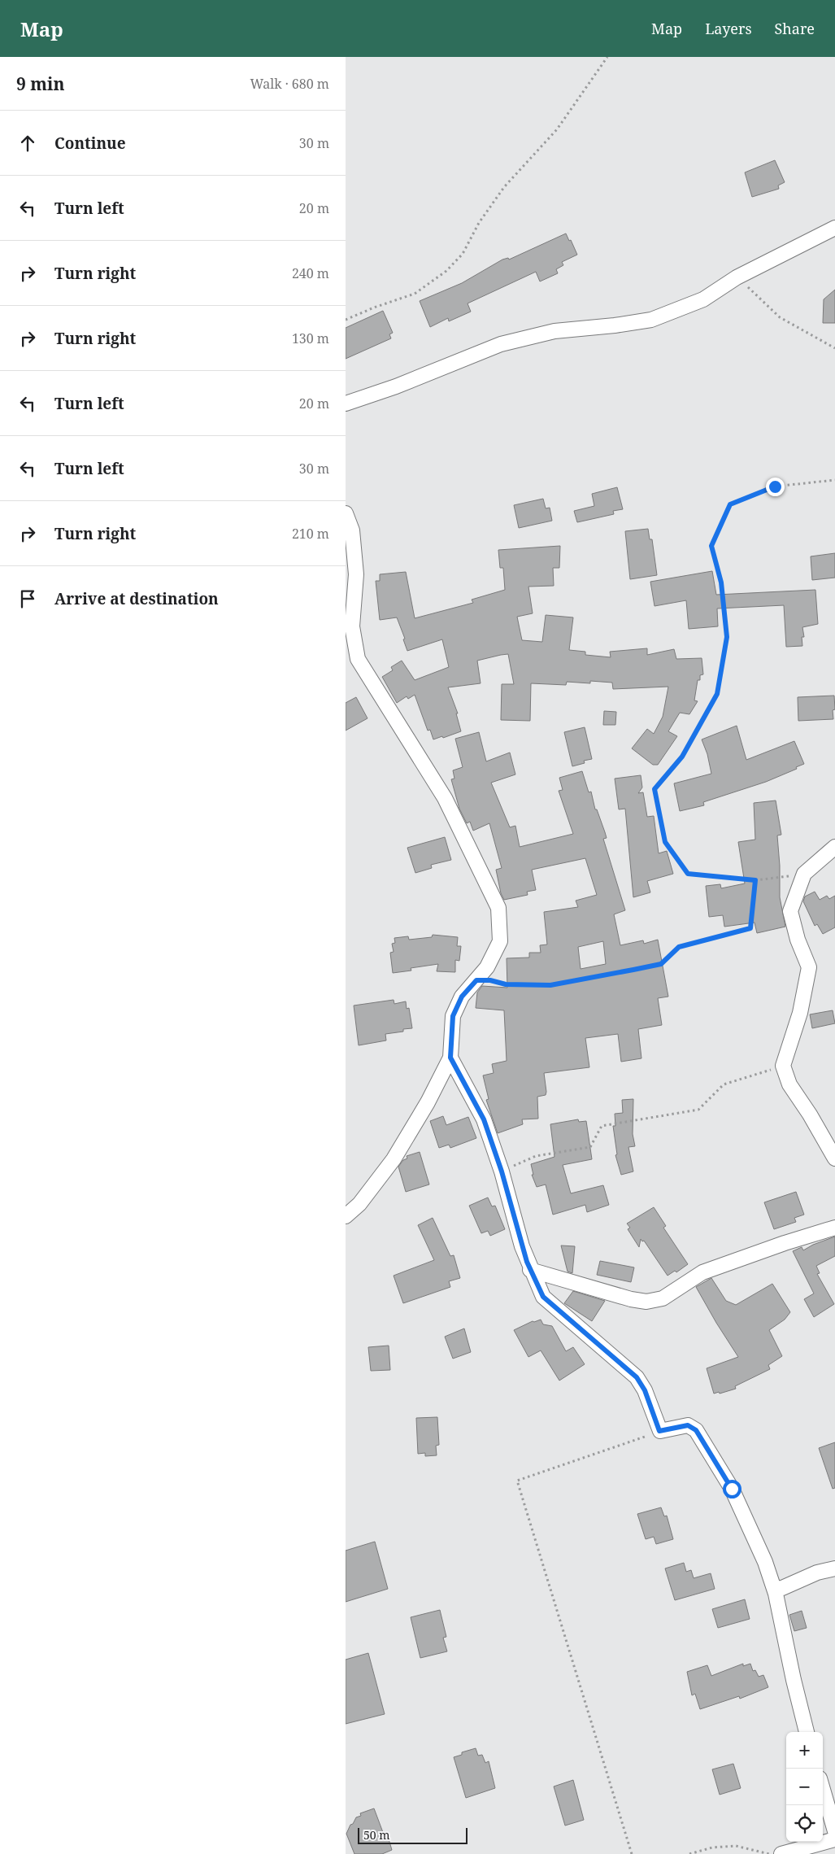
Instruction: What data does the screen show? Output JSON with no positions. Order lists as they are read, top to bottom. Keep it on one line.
{"scale_bar":"50 m","page":{"header":"Map","nav":["Map","Layers","Share"],"heading":["9 min","Walk · 680 m"],"list":[["Continue","30 m"],["Turn left","20 m"],["Turn right","240 m"],["Turn right","130 m"],["Turn left","20 m"],["Turn left","30 m"],["Turn right","210 m"],"Arrive at destination"],"map_buttons":["+","−"],"scale":"50 m"}}
